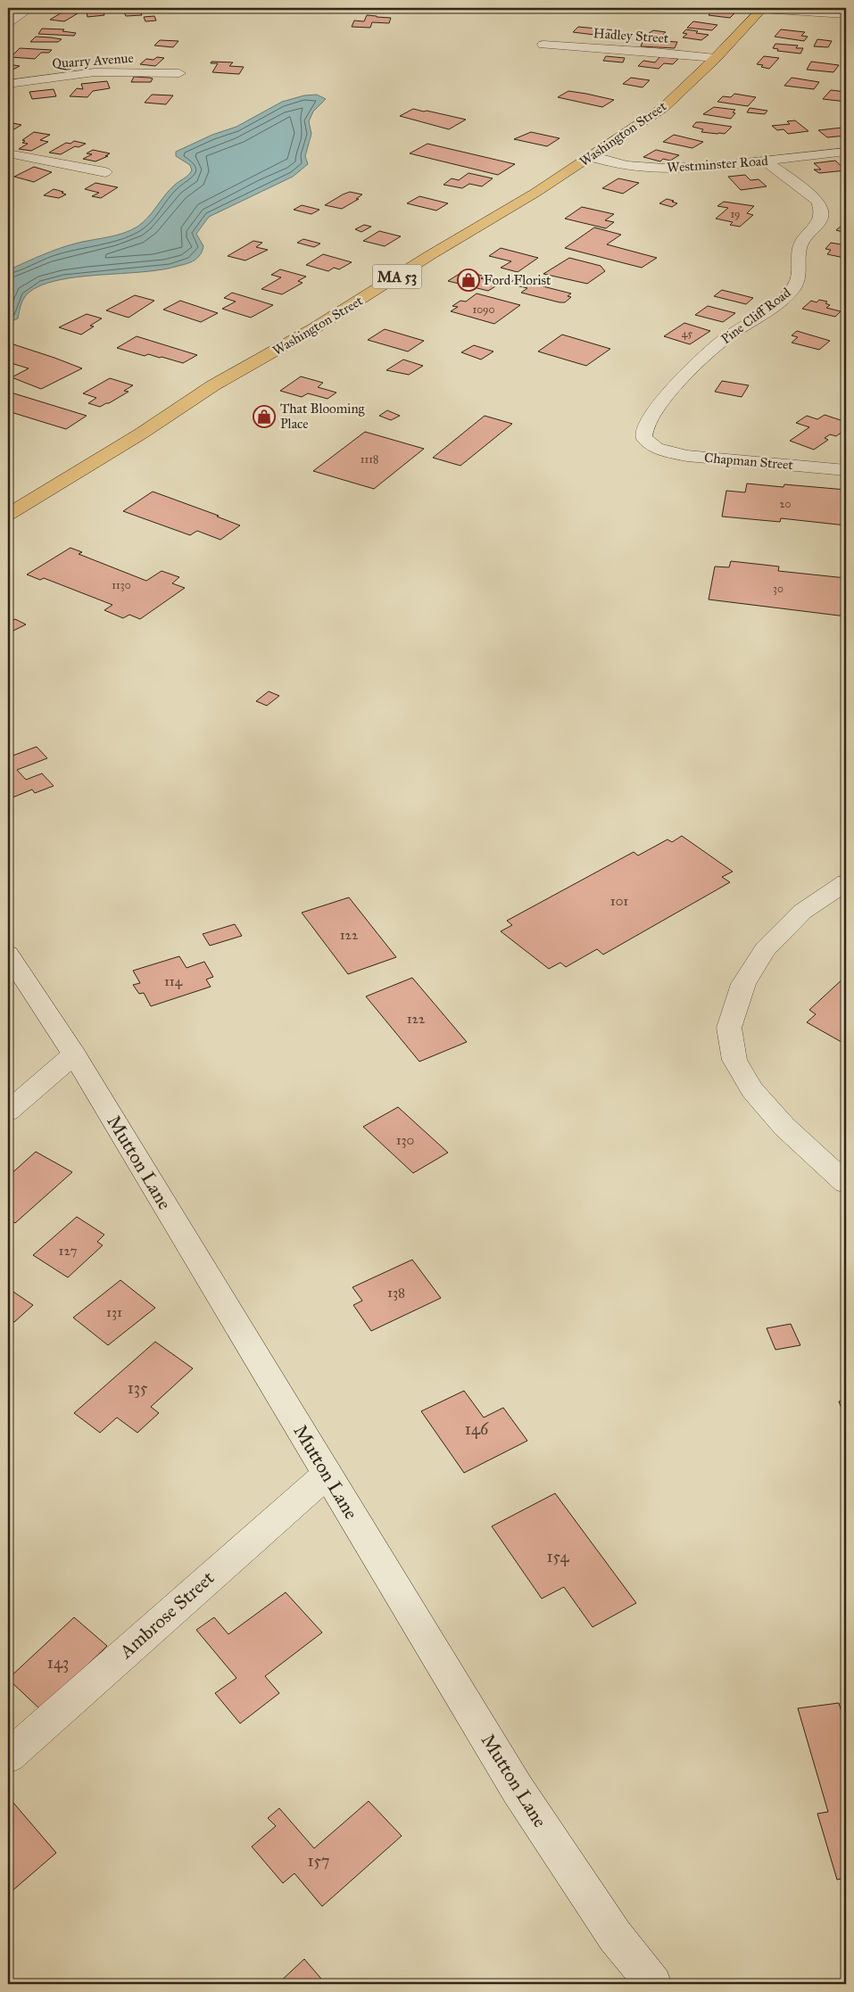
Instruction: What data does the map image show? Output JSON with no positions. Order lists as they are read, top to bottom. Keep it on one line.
{"streets":{"main road":["Washington Street","MA 53"],"street":["Hadley Street","Quarry Avenue","Westminster Road","Pine Cliff Road","Chapman Street","Mutton Lane","Ambrose Street"]},"crossings":[["Hadley Street","Washington Street"],["Washington Street","Westminster Road"],["Westminster Road","Pine Cliff Road"],["Pine Cliff Road","Chapman Street"],["Mutton Lane","Ambrose Street"]],"places":{"shop":["Ford Florist","That Blooming Place"]},"house_numbers":["19","1090","45","1118","20","1130","30","101","122","114","122","130","127","138","131","135","146","154","143","157"]}
